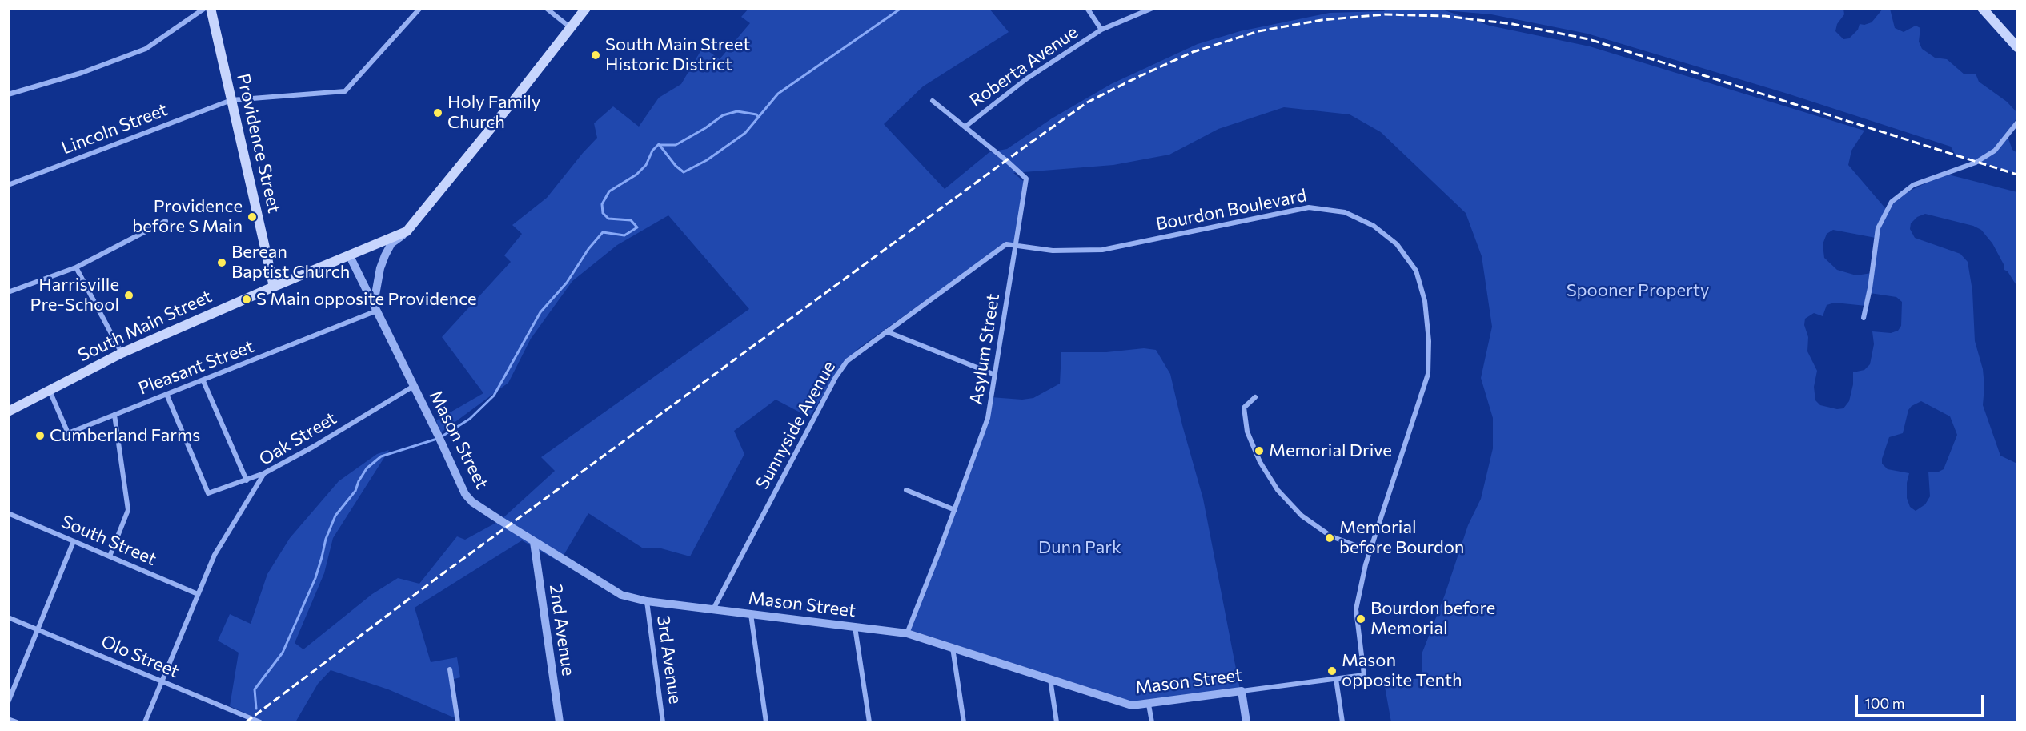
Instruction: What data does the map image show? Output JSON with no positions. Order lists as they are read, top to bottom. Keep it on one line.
{"streets":{"main road":["Providence Street","South Main Street"],"street":["Roberta Avenue","Lincoln Street","Bourdon Boulevard","Asylum Street","Pleasant Street","Sunnyside Avenue","Oak Street","Mason Street","South Street","2nd Avenue","Olo Street","3rd Avenue"]},"crossings":[["Roberta Avenue","Asylum Street"],["Lincoln Street","Providence Street"],["Providence Street","South Main Street"],["Bourdon Boulevard","Asylum Street"],["Bourdon Boulevard","Sunnyside Avenue"],["Bourdon Boulevard","Mason Street"],["South Main Street","Pleasant Street"],["South Main Street","Mason Street"],["Asylum Street","Sunnyside Avenue"],["Asylum Street","Mason Street"],["Pleasant Street","Mason Street"],["Sunnyside Avenue","Mason Street"],["Oak Street","Mason Street"],["Oak Street","South Street"],["Oak Street","Olo Street"],["Mason Street","2nd Avenue"],["Mason Street","3rd Avenue"]],"parks":["Spooner Property","Dunn Park"],"places":["South Main Street Historic District","Holy Family Church","Providence before S Main","Berean Baptist Church","Harrisville Pre-School","S Main opposite Providence","Cumberland Farms","Memorial Drive","Memorial before Bourdon","Bourdon before Memorial","Mason opposite Tenth"],"scale_bar":"100 m"}
